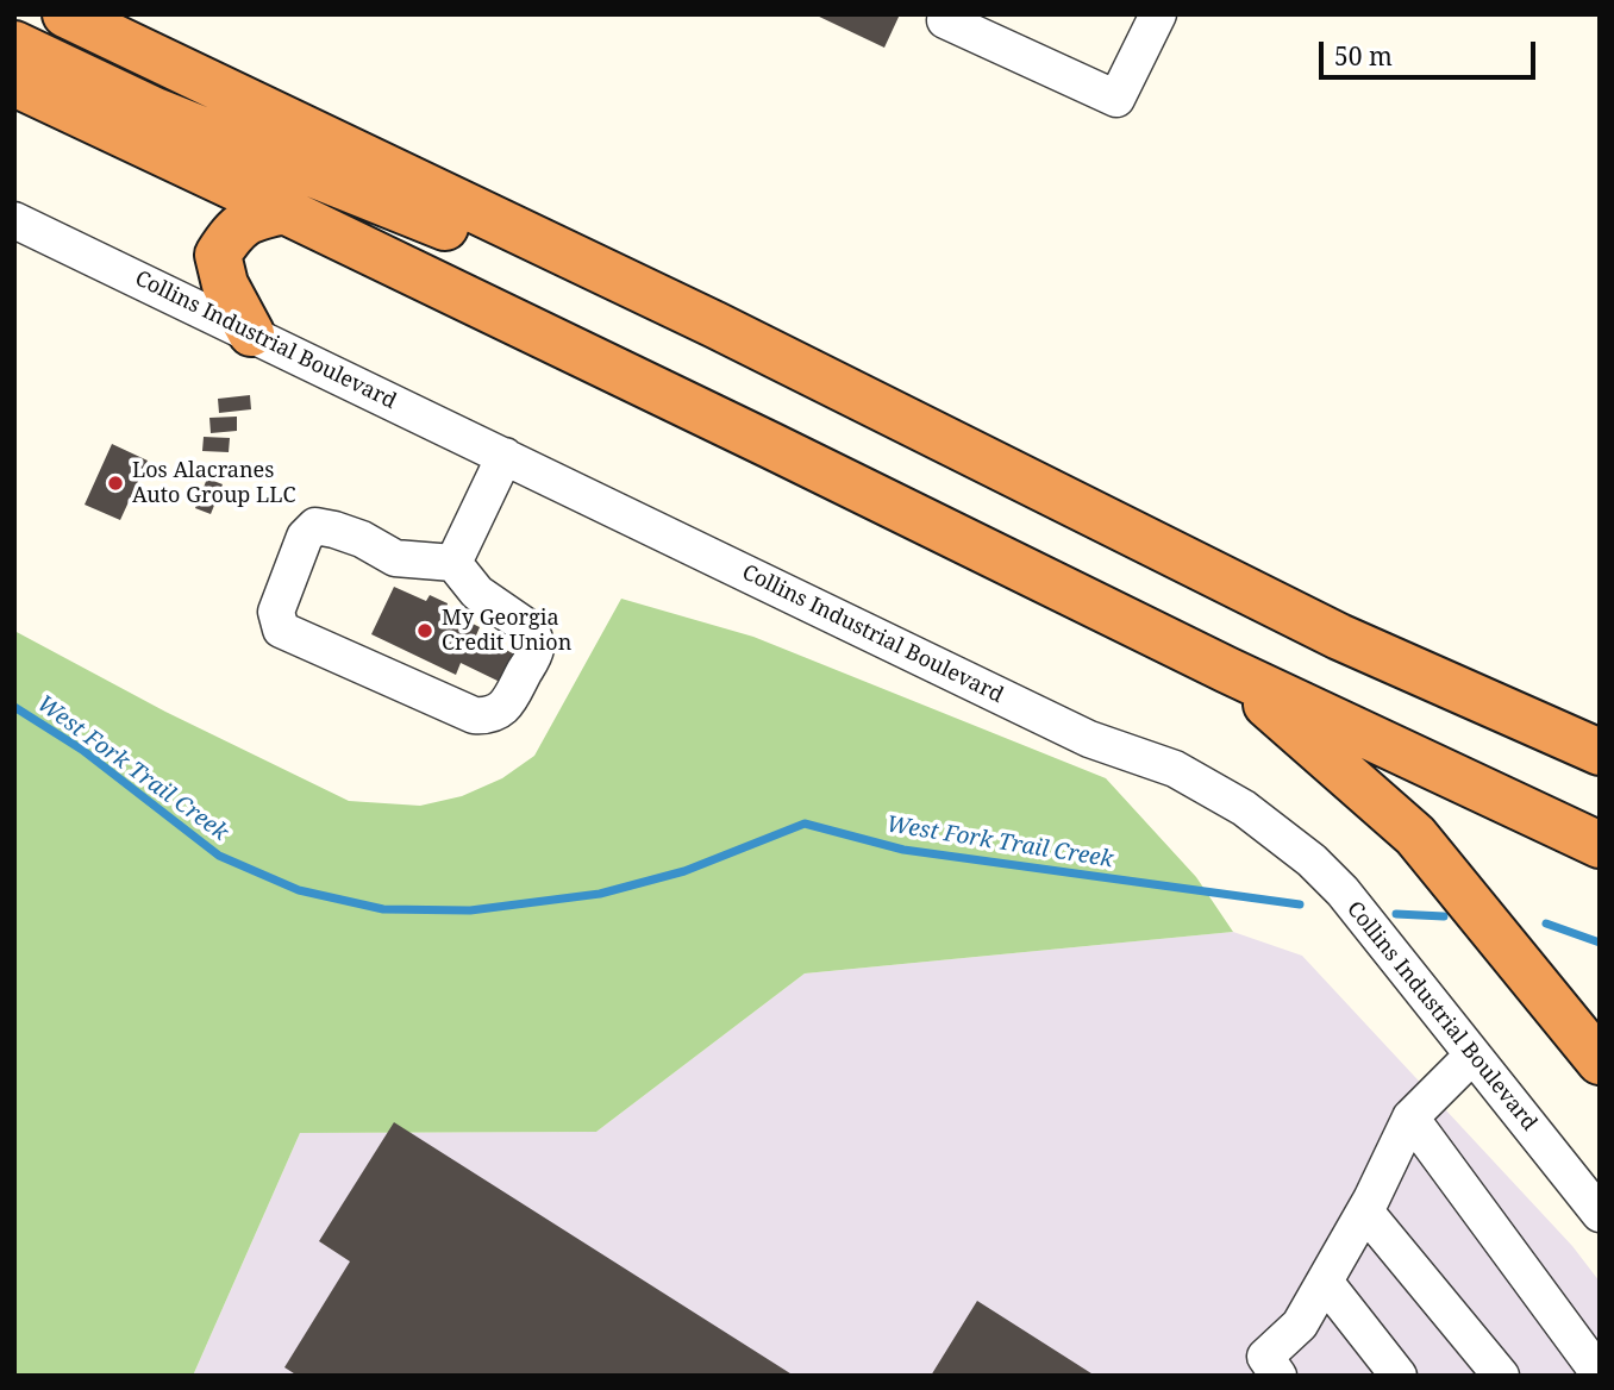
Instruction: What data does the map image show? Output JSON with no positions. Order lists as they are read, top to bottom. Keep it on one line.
{"streets":{"street":["Collins Industrial Boulevard"]},"water":["West Fork Trail Creek"],"places":["Los Alacranes Auto Group LLC","My Georgia Credit Union"],"scale_bar":"50 m"}
